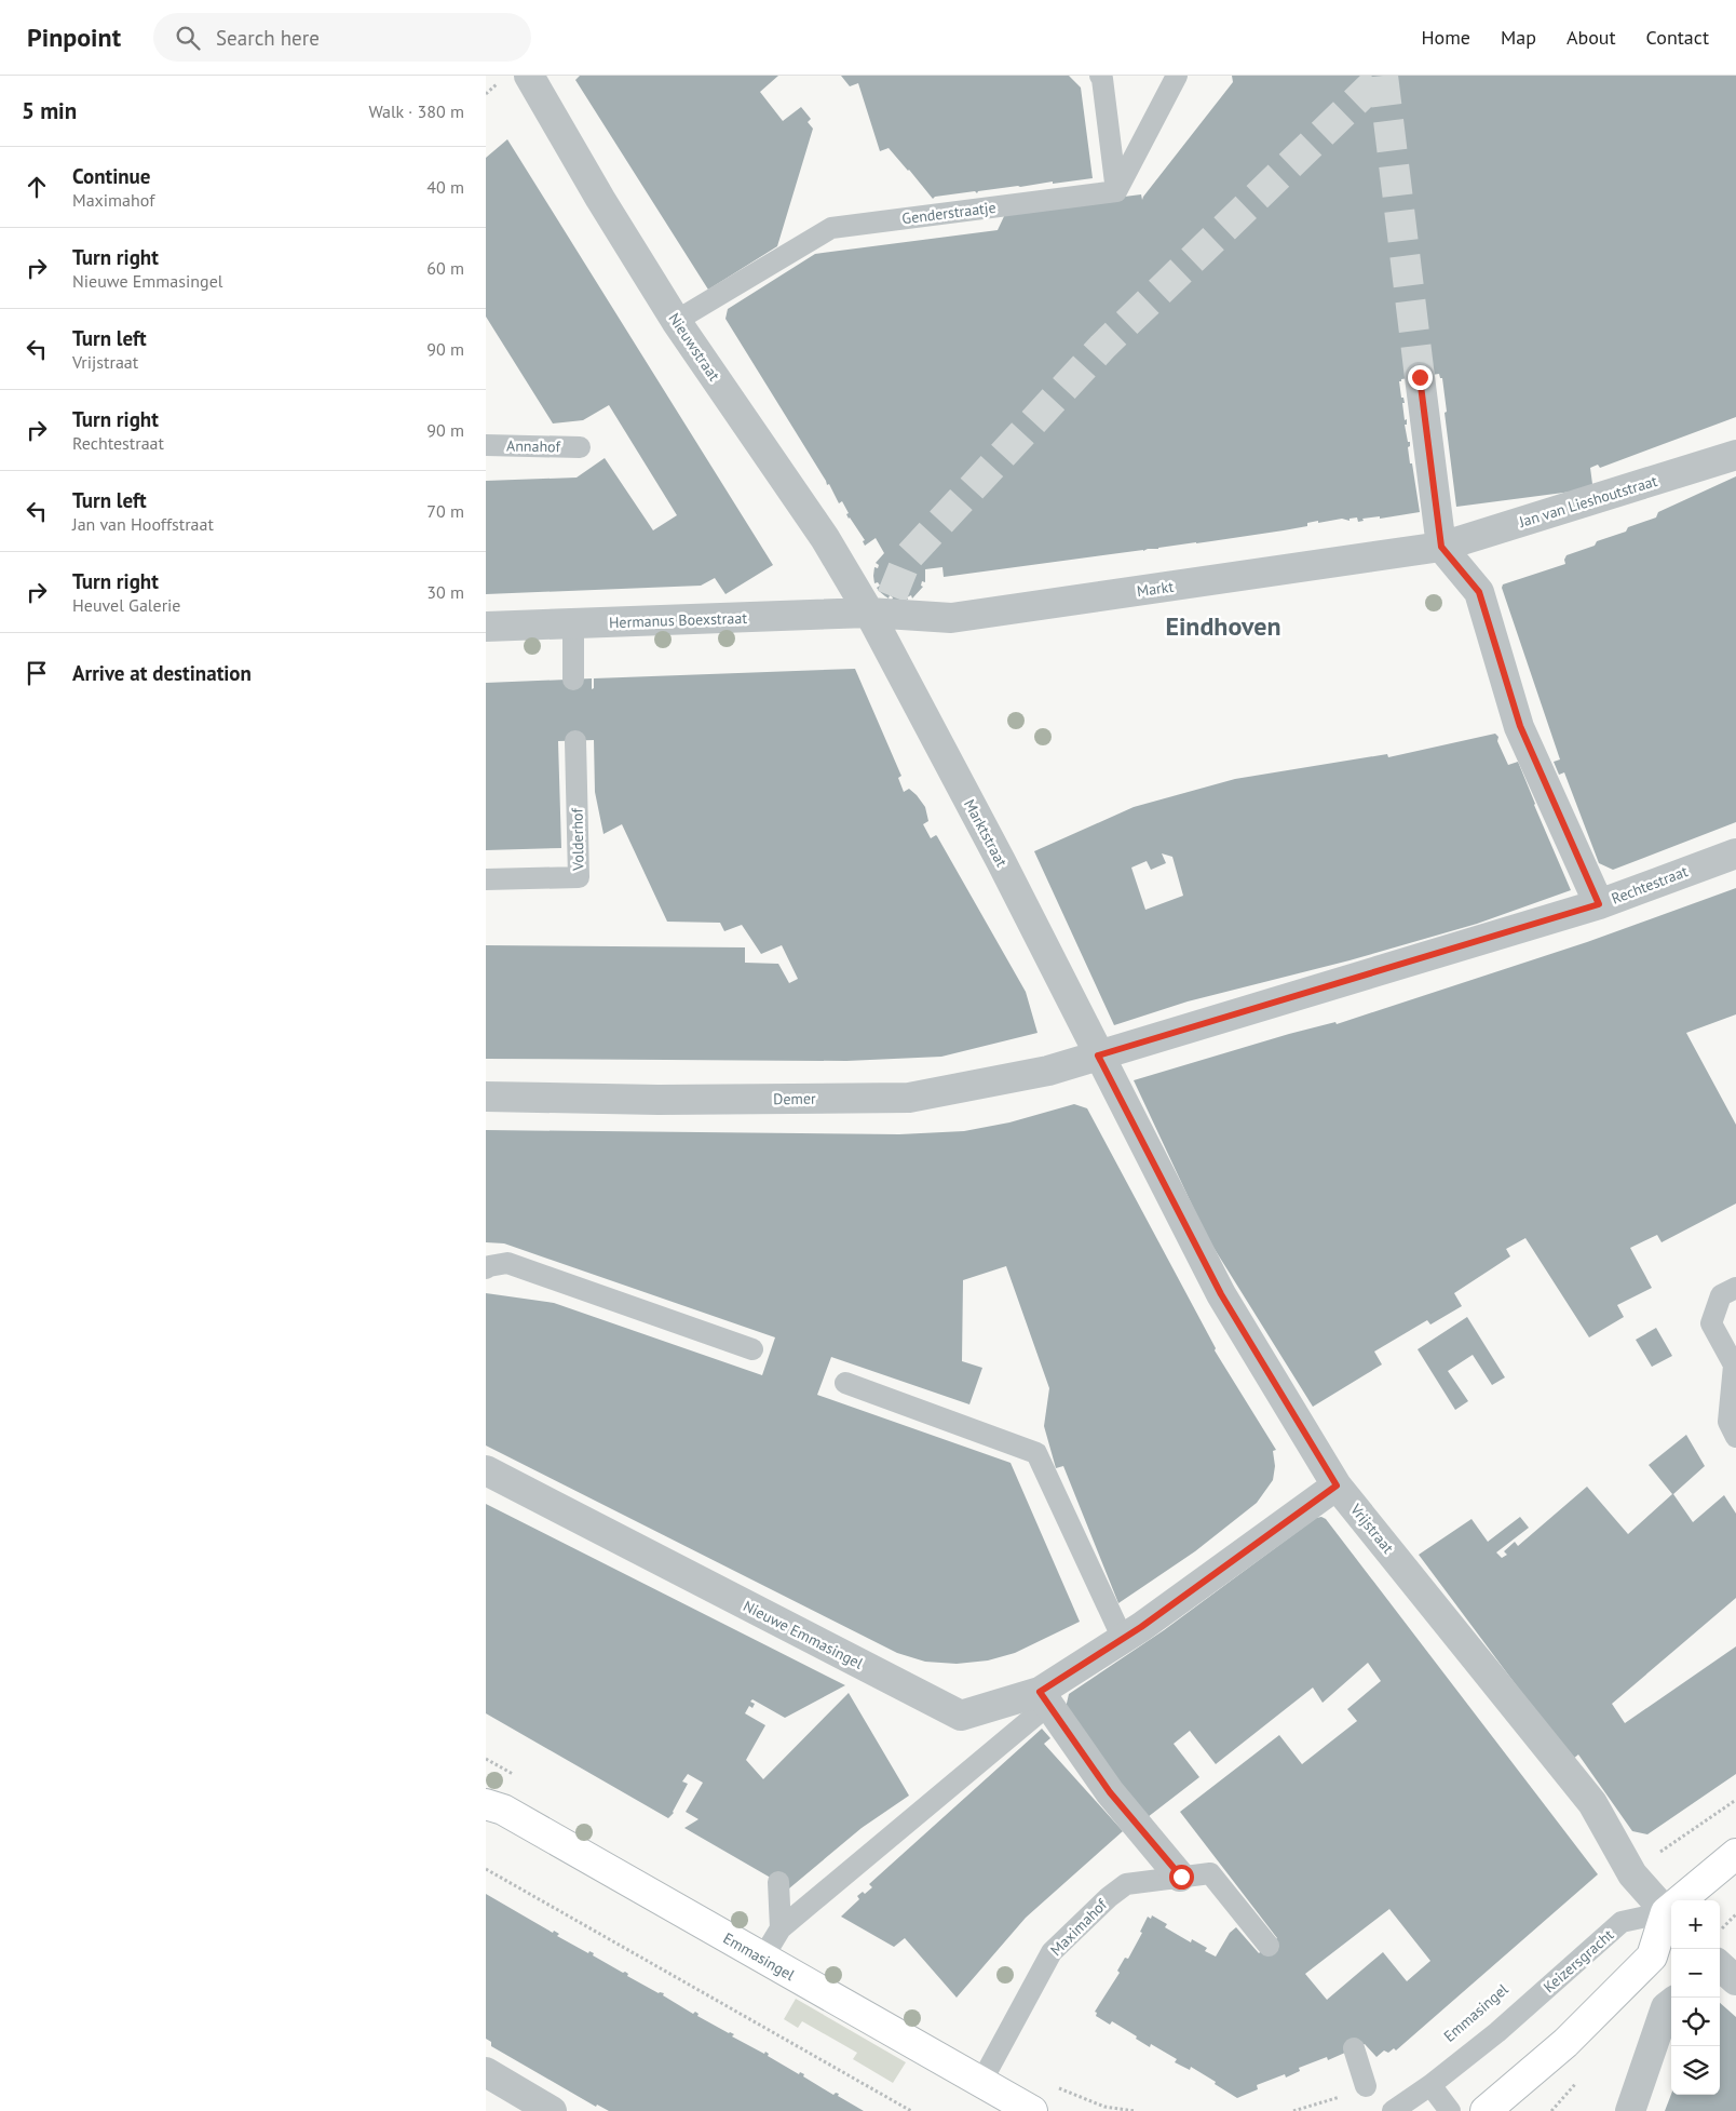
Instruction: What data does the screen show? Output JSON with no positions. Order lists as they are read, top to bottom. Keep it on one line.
{"streets":{"street":["Nieuwstraat","Jan van Lieshoutstraat","Markt","Hermanus Boexstraat","Marktstraat","Rechtestraat","Demer","Vrijstraat","Nieuwe Emmasingel","Emmasingel","Keizersgracht"],"lane":["Genderstraatje","Annahof","Volderhof","Maximahof"]},"crossings":[["Genderstraatje","Nieuwstraat"],["Nieuwstraat","Markt"],["Nieuwstraat","Hermanus Boexstraat"],["Nieuwstraat","Marktstraat"],["Jan van Lieshoutstraat","Markt"],["Markt","Hermanus Boexstraat"],["Markt","Marktstraat"],["Hermanus Boexstraat","Marktstraat"],["Marktstraat","Rechtestraat"],["Marktstraat","Demer"],["Marktstraat","Vrijstraat"],["Rechtestraat","Demer"],["Rechtestraat","Vrijstraat"],["Demer","Vrijstraat"],["Vrijstraat","Nieuwe Emmasingel"],["Vrijstraat","Keizersgracht"],["Maximahof","Emmasingel"]],"districts":["Eindhoven"],"page":{"header":"Pinpoint","search":"Search here","nav":["Home","Map","About","Contact"],"heading":["5 min","Walk · 380 m"],"list":[["Continue","Maximahof","40 m"],["Turn right","Nieuwe Emmasingel","60 m"],["Turn left","Vrijstraat","90 m"],["Turn right","Rechtestraat","90 m"],["Turn left","Jan van Hooffstraat","70 m"],["Turn right","Heuvel Galerie","30 m"],"Arrive at destination"],"map_buttons":["+","−"]}}
